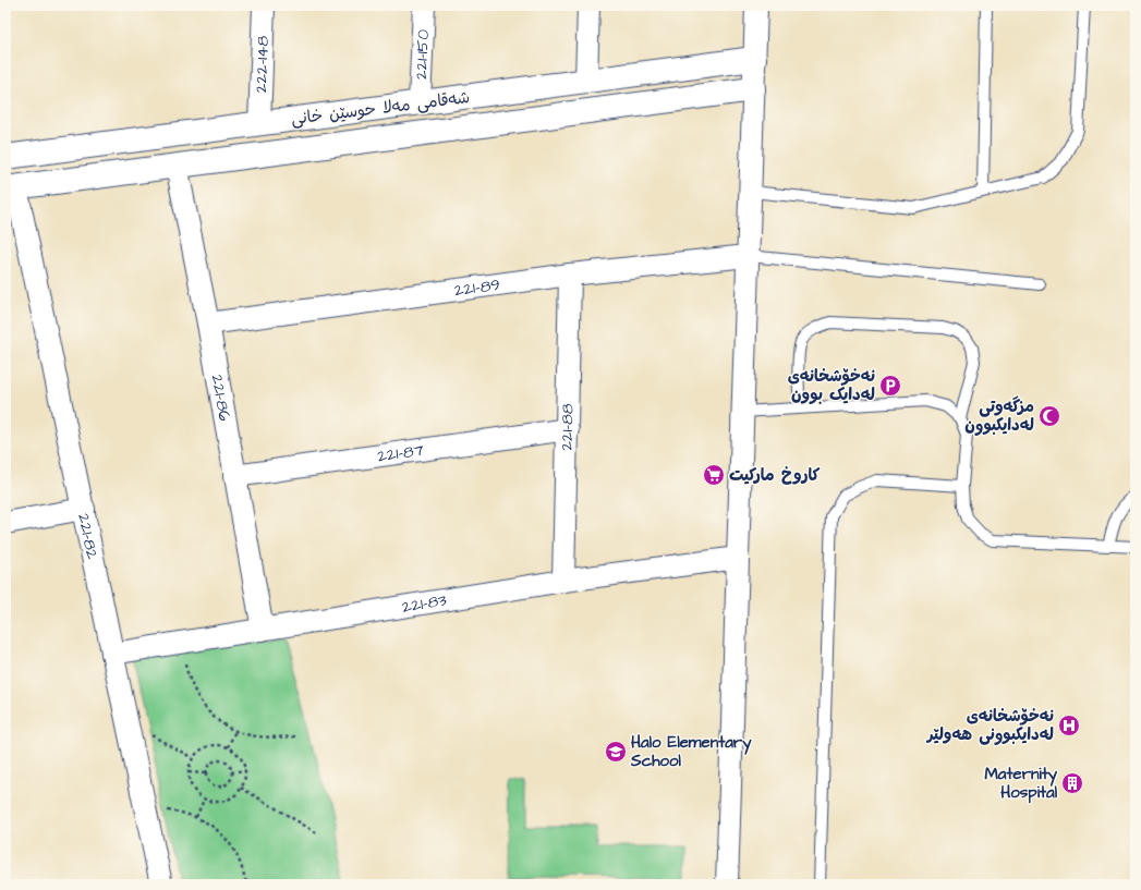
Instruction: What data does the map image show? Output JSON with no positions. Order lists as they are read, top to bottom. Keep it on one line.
{"streets":{"street":["221-150","222-148","شەقامی مەلا حوسێن خانی","221-89","221-86","221-88","221-87","221-82","221-83"]},"crossings":[["221-150","شەقامی مەلا حوسێن خانی"],["222-148","شەقامی مەلا حوسێن خانی"],["شەقامی مەلا حوسێن خانی","221-86"],["شەقامی مەلا حوسێن خانی","221-82"],["221-89","221-86"],["221-89","221-88"],["221-86","221-87"],["221-86","221-83"],["221-88","221-87"],["221-88","221-83"],["221-82","221-83"]],"places":{"parking":["نەخۆشخانەی لەدایک بوون"],"mosque":["مزگەوتی لەدایکبوون"],"supermarket":["كاروخ ماركیت"],"hospital":["نەخۆشخانەی لەدایکبوونی هەولێر"],"school or university":["Halo Elementary School"],"building":["Maternity Hospital"]}}
